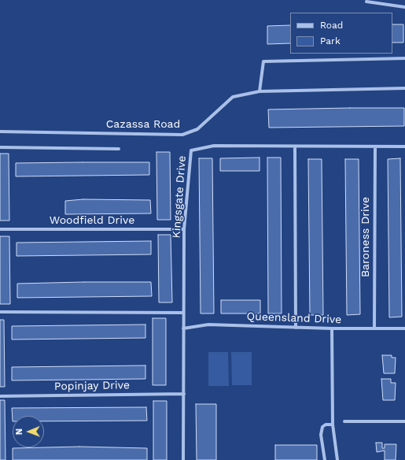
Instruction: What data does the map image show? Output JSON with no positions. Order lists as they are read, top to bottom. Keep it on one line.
{"streets":{"street":["Cazassa Road","Kingsgate Drive","Woodfield Drive","Baroness Drive","Queensland Drive","Popinjay Drive"]},"crossings":[["Kingsgate Drive","Woodfield Drive"],["Kingsgate Drive","Baroness Drive"],["Kingsgate Drive","Queensland Drive"],["Kingsgate Drive","Popinjay Drive"],["Baroness Drive","Queensland Drive"]],"legend":["Road","Park"],"north":"left"}
